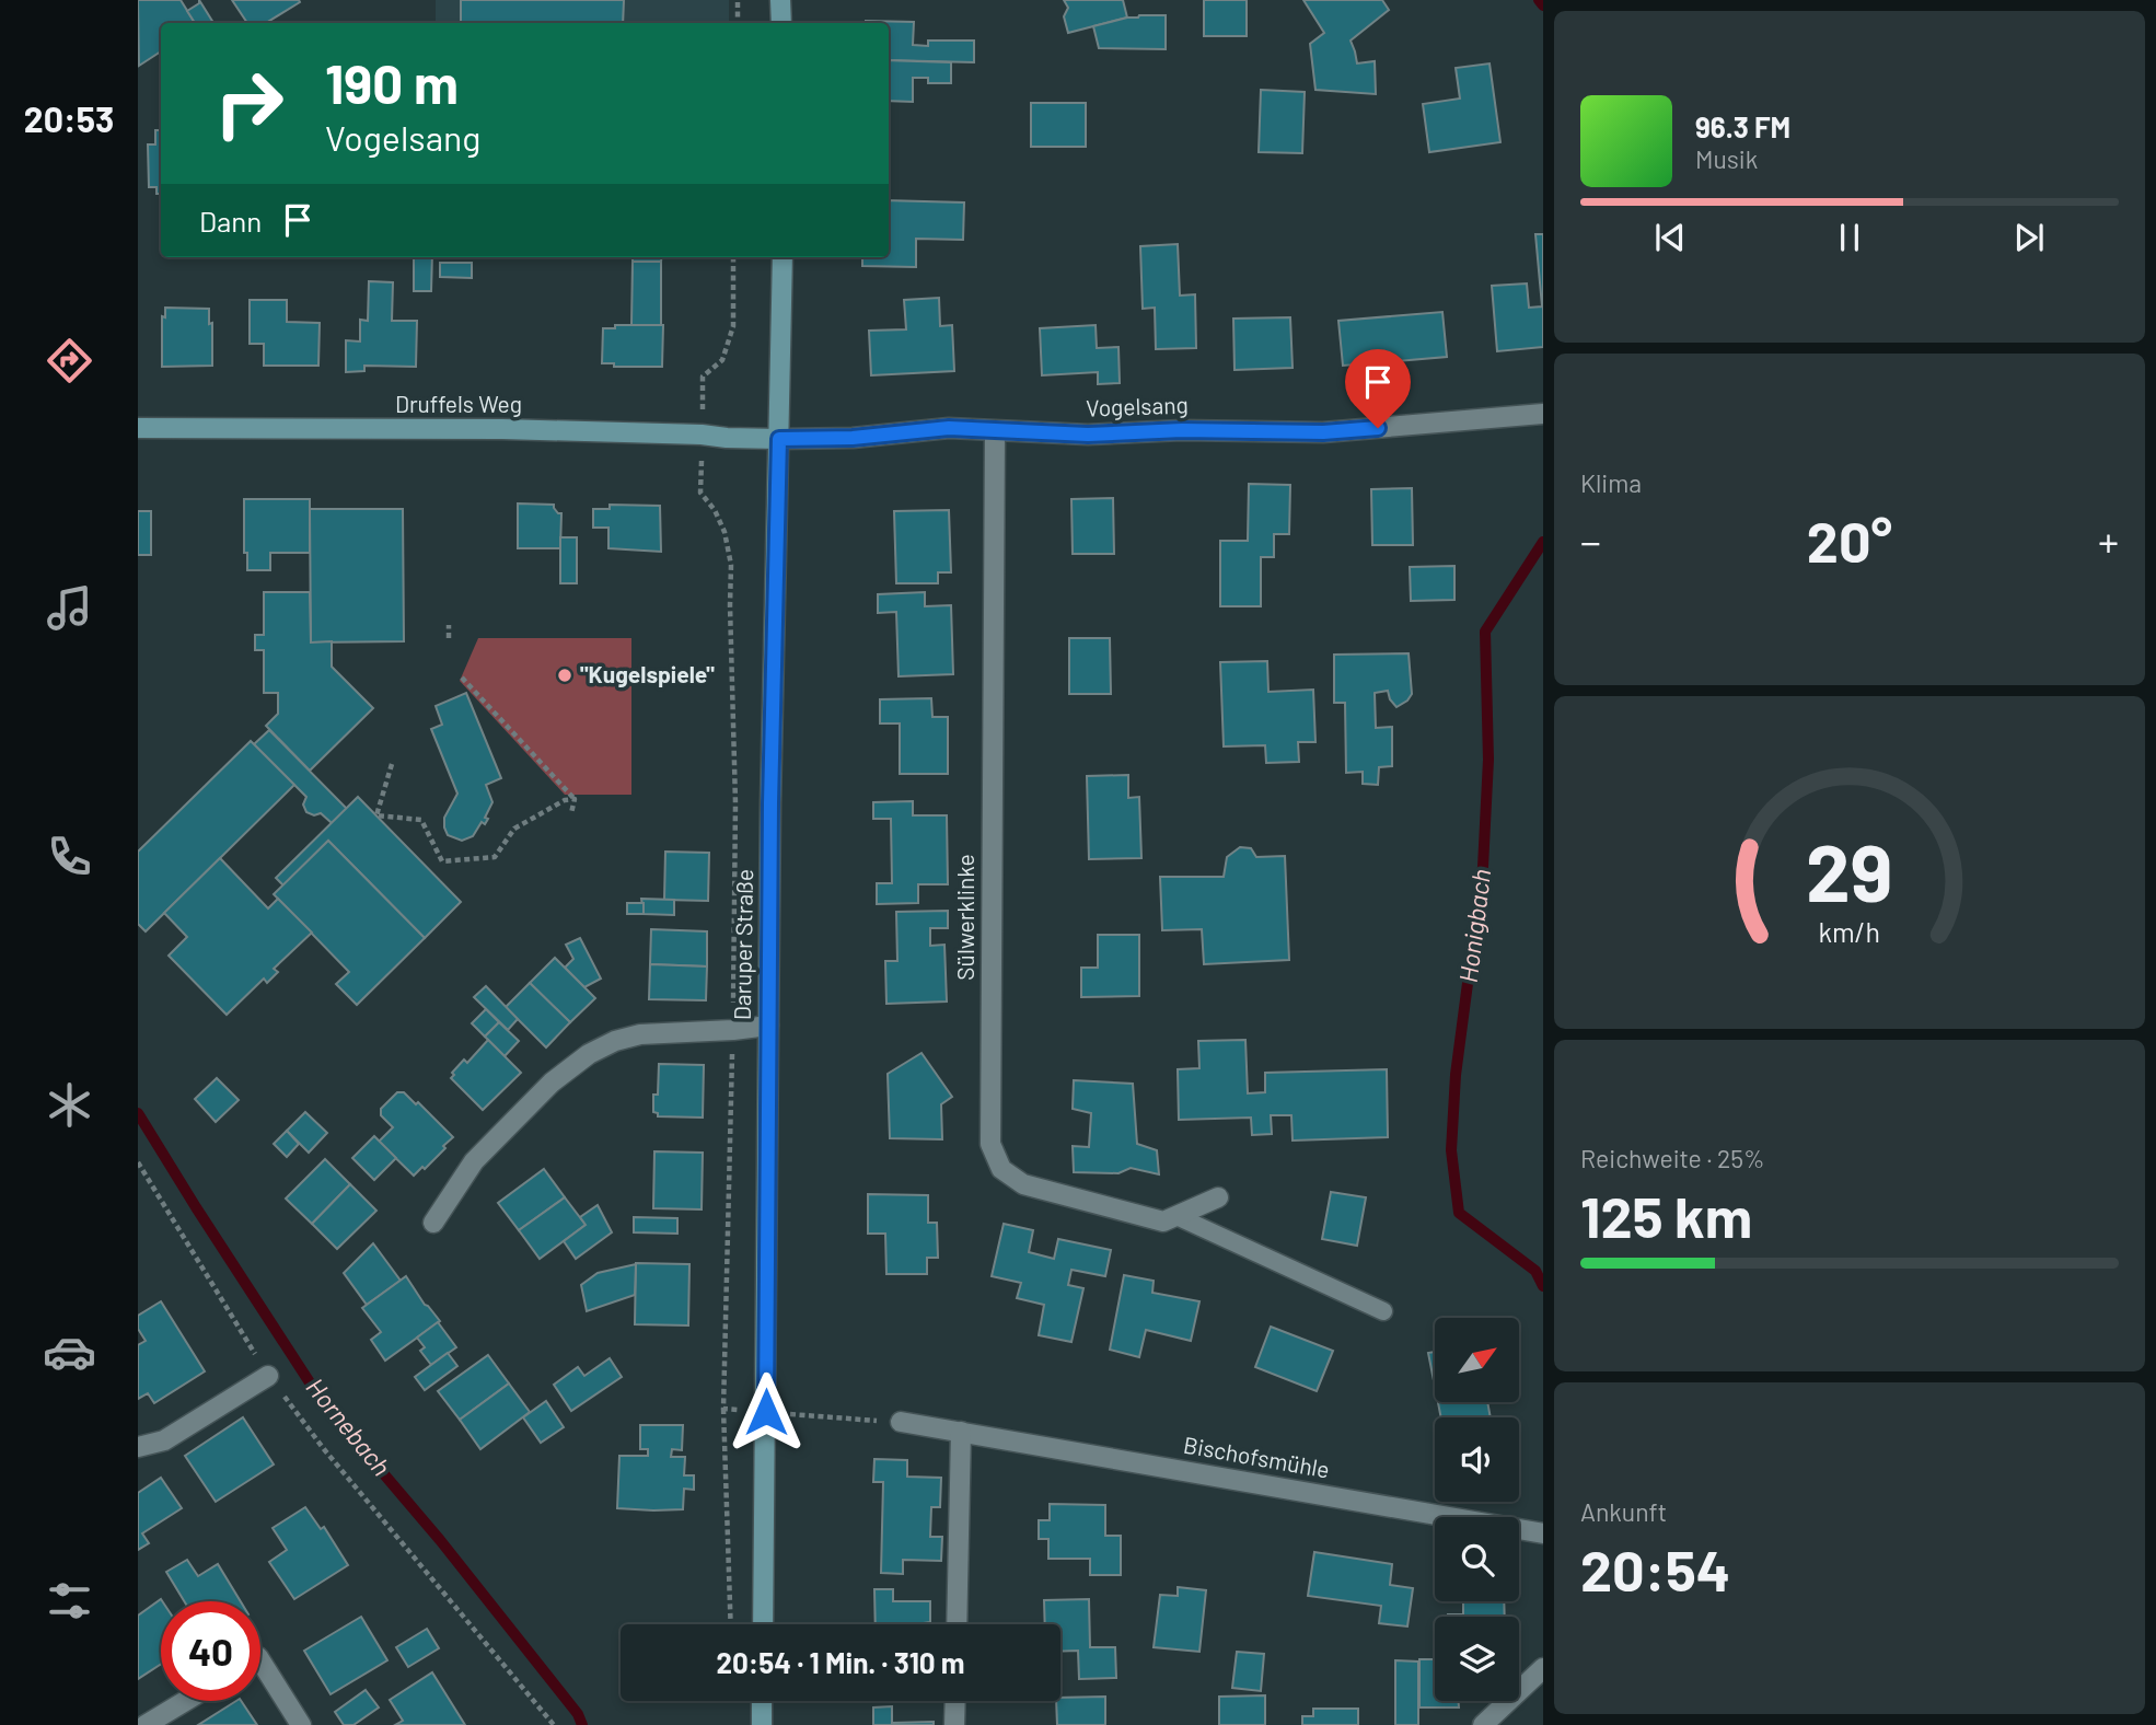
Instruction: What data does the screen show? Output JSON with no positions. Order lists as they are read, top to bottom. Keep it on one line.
{"streets":{"street":["Druffels Weg","Vogelsang","Sülwerklinke","Daruper Straße","Bischofsmühle"]},"crossings":[["Druffels Weg","Vogelsang"],["Druffels Weg","Daruper Straße"],["Vogelsang","Sülwerklinke"],["Vogelsang","Daruper Straße"]],"water":["Honigbach","Hornebach"],"places":["\"Kugelspiele\""],"north":"top right","page":{"tabs":"20:53","turn":["190 m","Vogelsang"],"song":["96.3 FM","Musik"],"then":"Dann","tile":["Klima",["Reichweite · 25%","125 km"],["Ankunft","20:54"]],"heat":["−","20°","+"],"limit":"40","trip":"20:54 · 1 Min. · 310 m","gauge":["29","km/h"]}}
